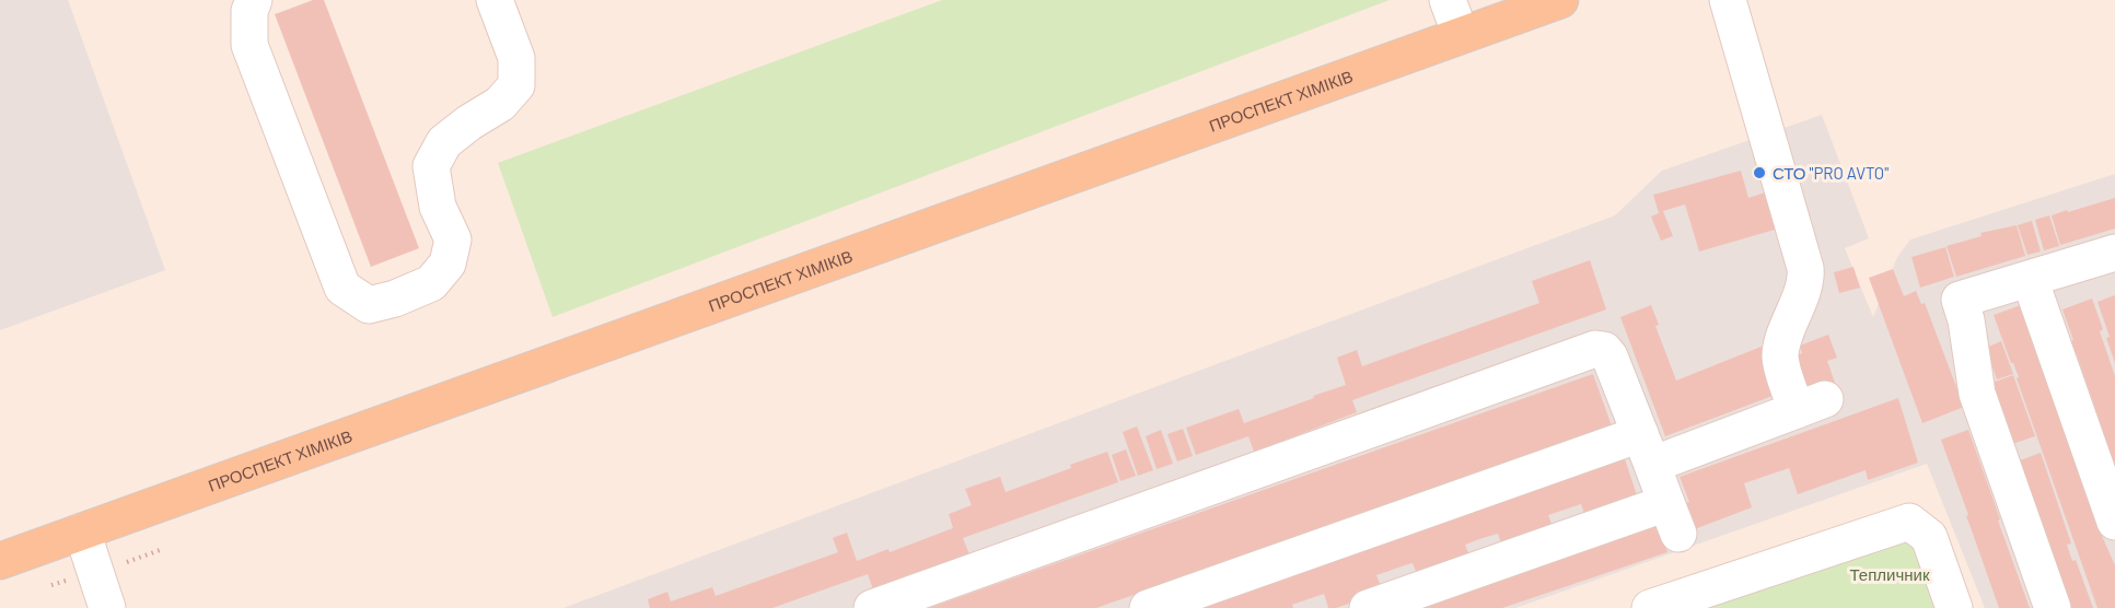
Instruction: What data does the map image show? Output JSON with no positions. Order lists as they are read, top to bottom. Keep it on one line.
{"streets":{"main road":["ПРОСПЕКТ ХІМІКІВ"]},"parks":["Тепличник"],"places":["СТО \"PRO AVTO\""]}
